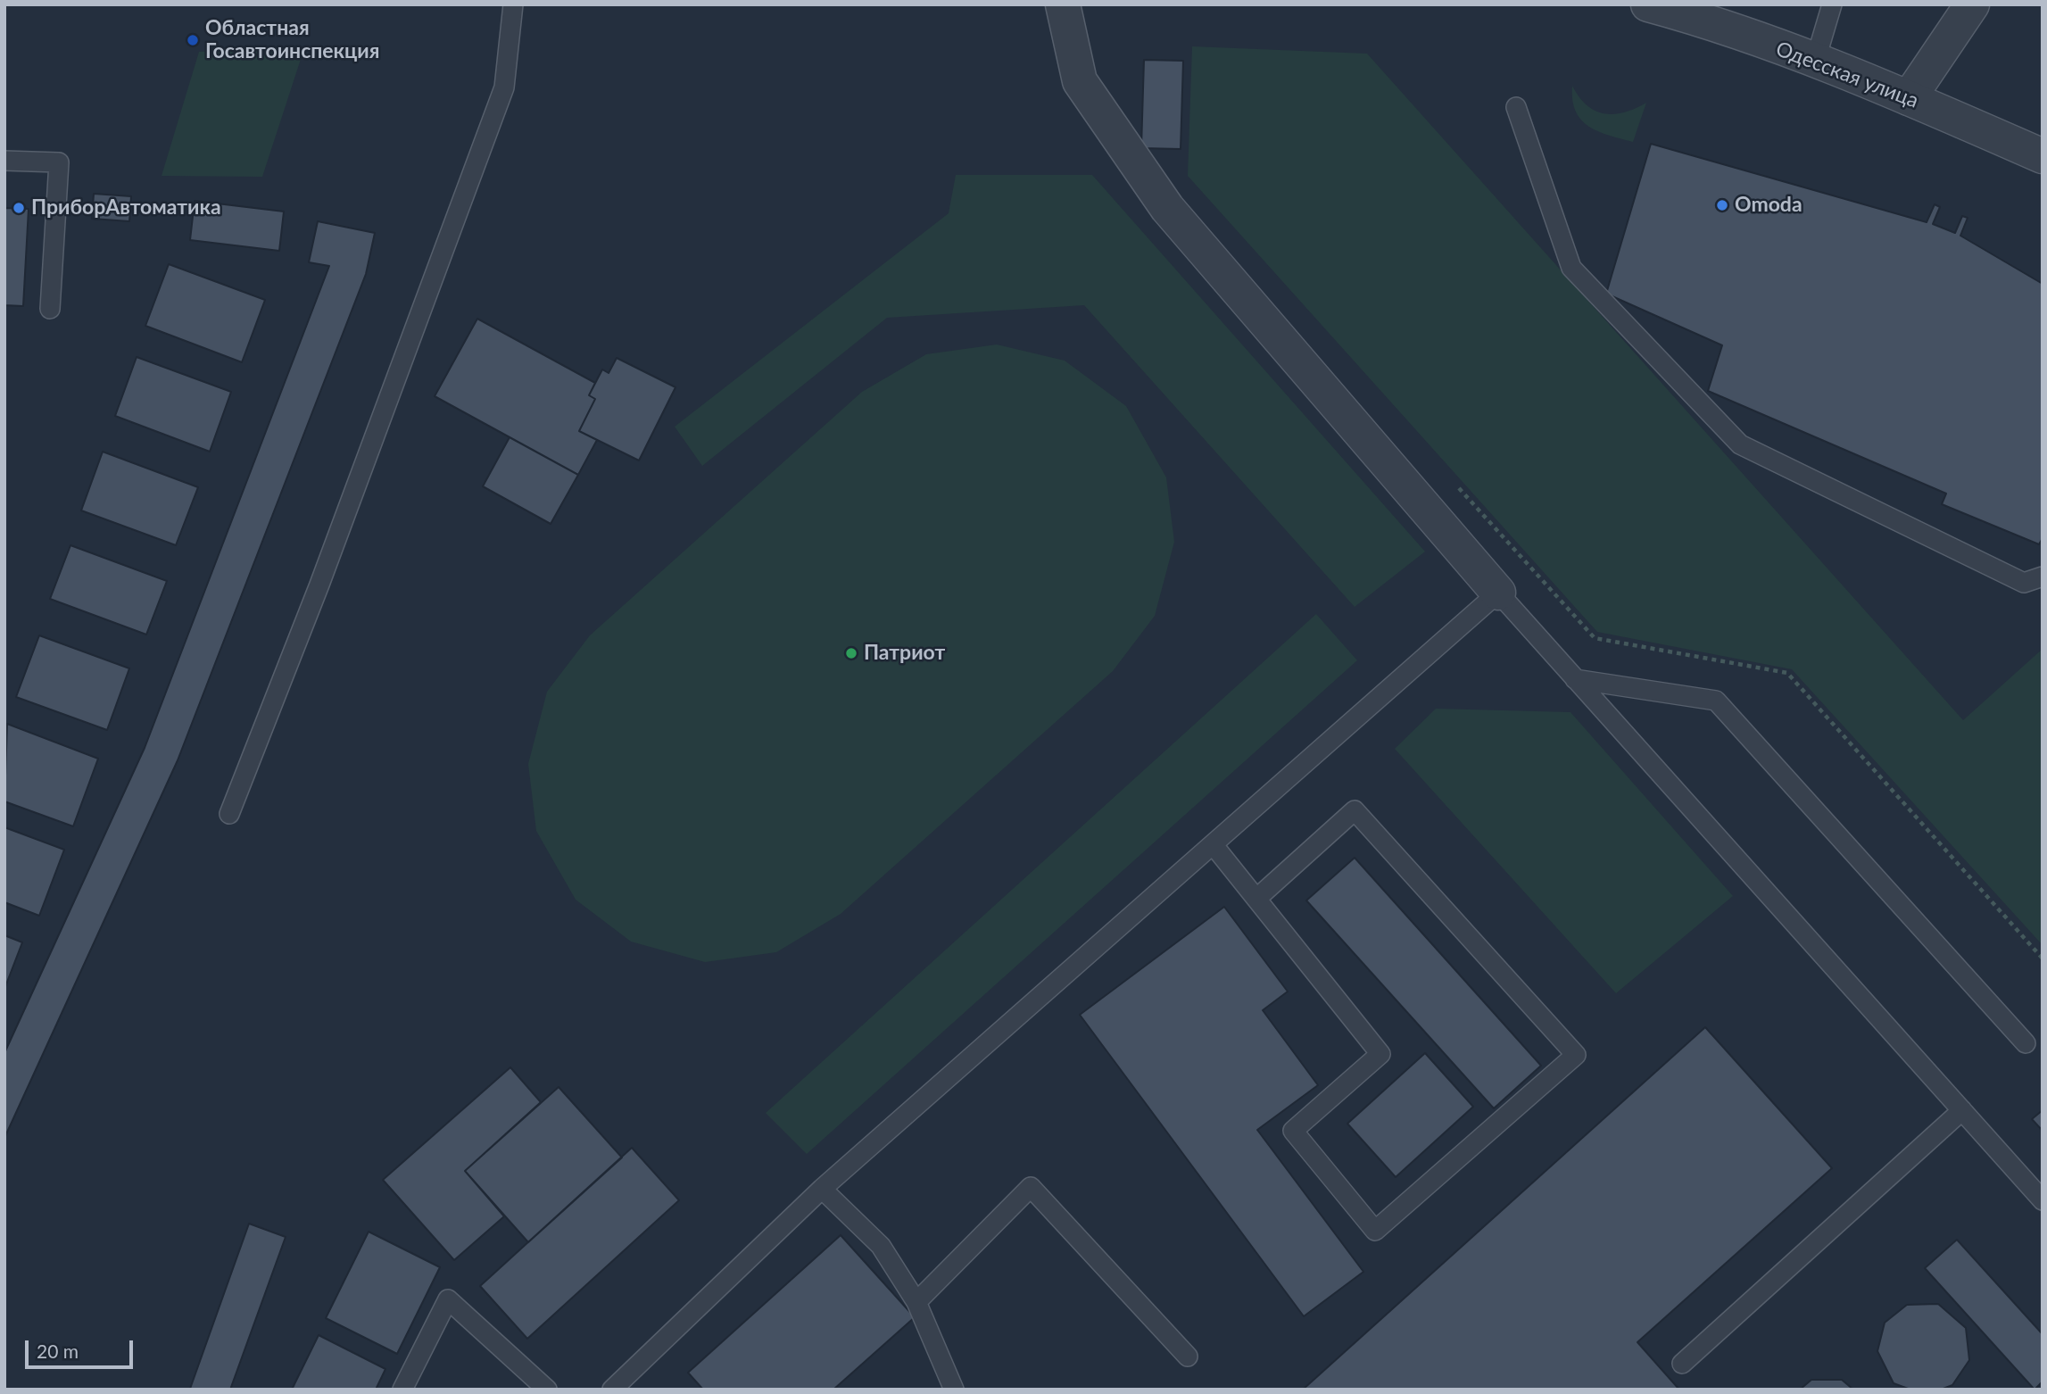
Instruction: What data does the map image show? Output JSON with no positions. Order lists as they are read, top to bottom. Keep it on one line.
{"streets":{"street":["Одесская улица"]},"places":["Областная Госавтоинспекция","Omoda","ПриборАвтоматика","Патриот"],"scale_bar":"20 m"}
